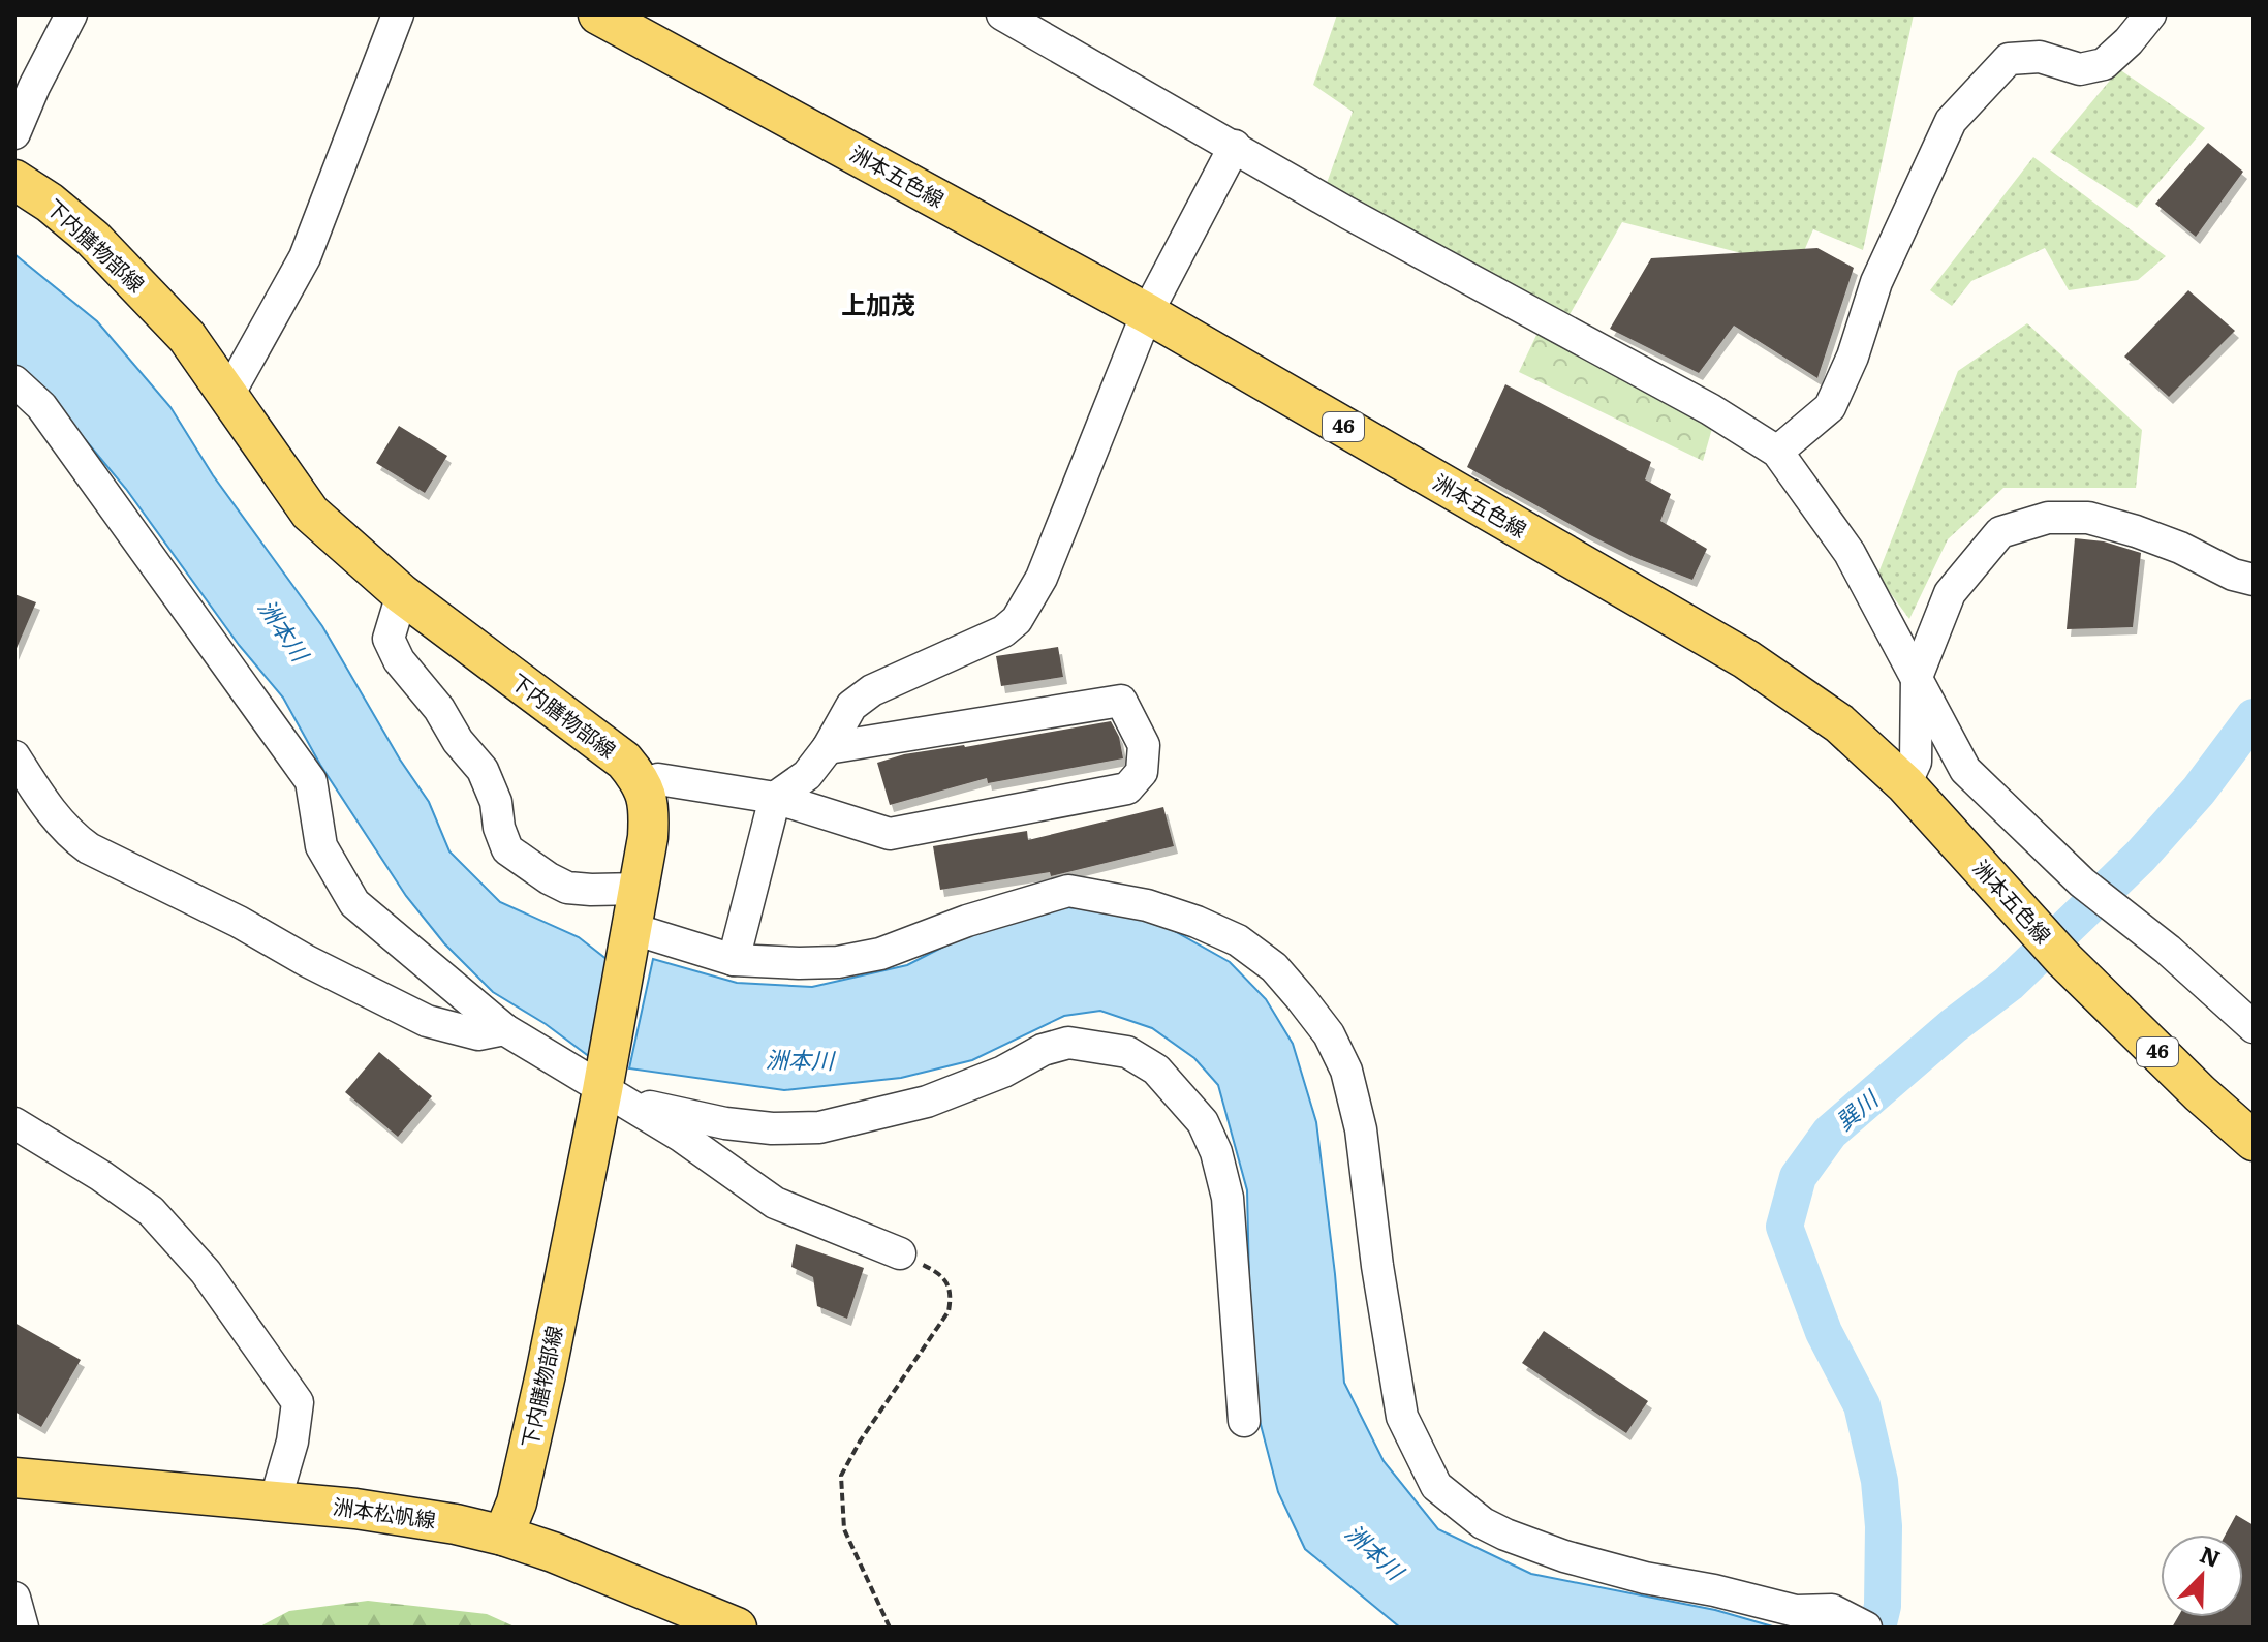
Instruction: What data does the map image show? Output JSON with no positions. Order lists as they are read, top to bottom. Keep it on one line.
{"streets":{"main road":["洲本五色線","下内膳物部線","46","洲本松帆線"]},"crossings":[["下内膳物部線","洲本松帆線"]],"districts":["上加茂"],"water":["洲本川","巽川"],"north":"top right"}
